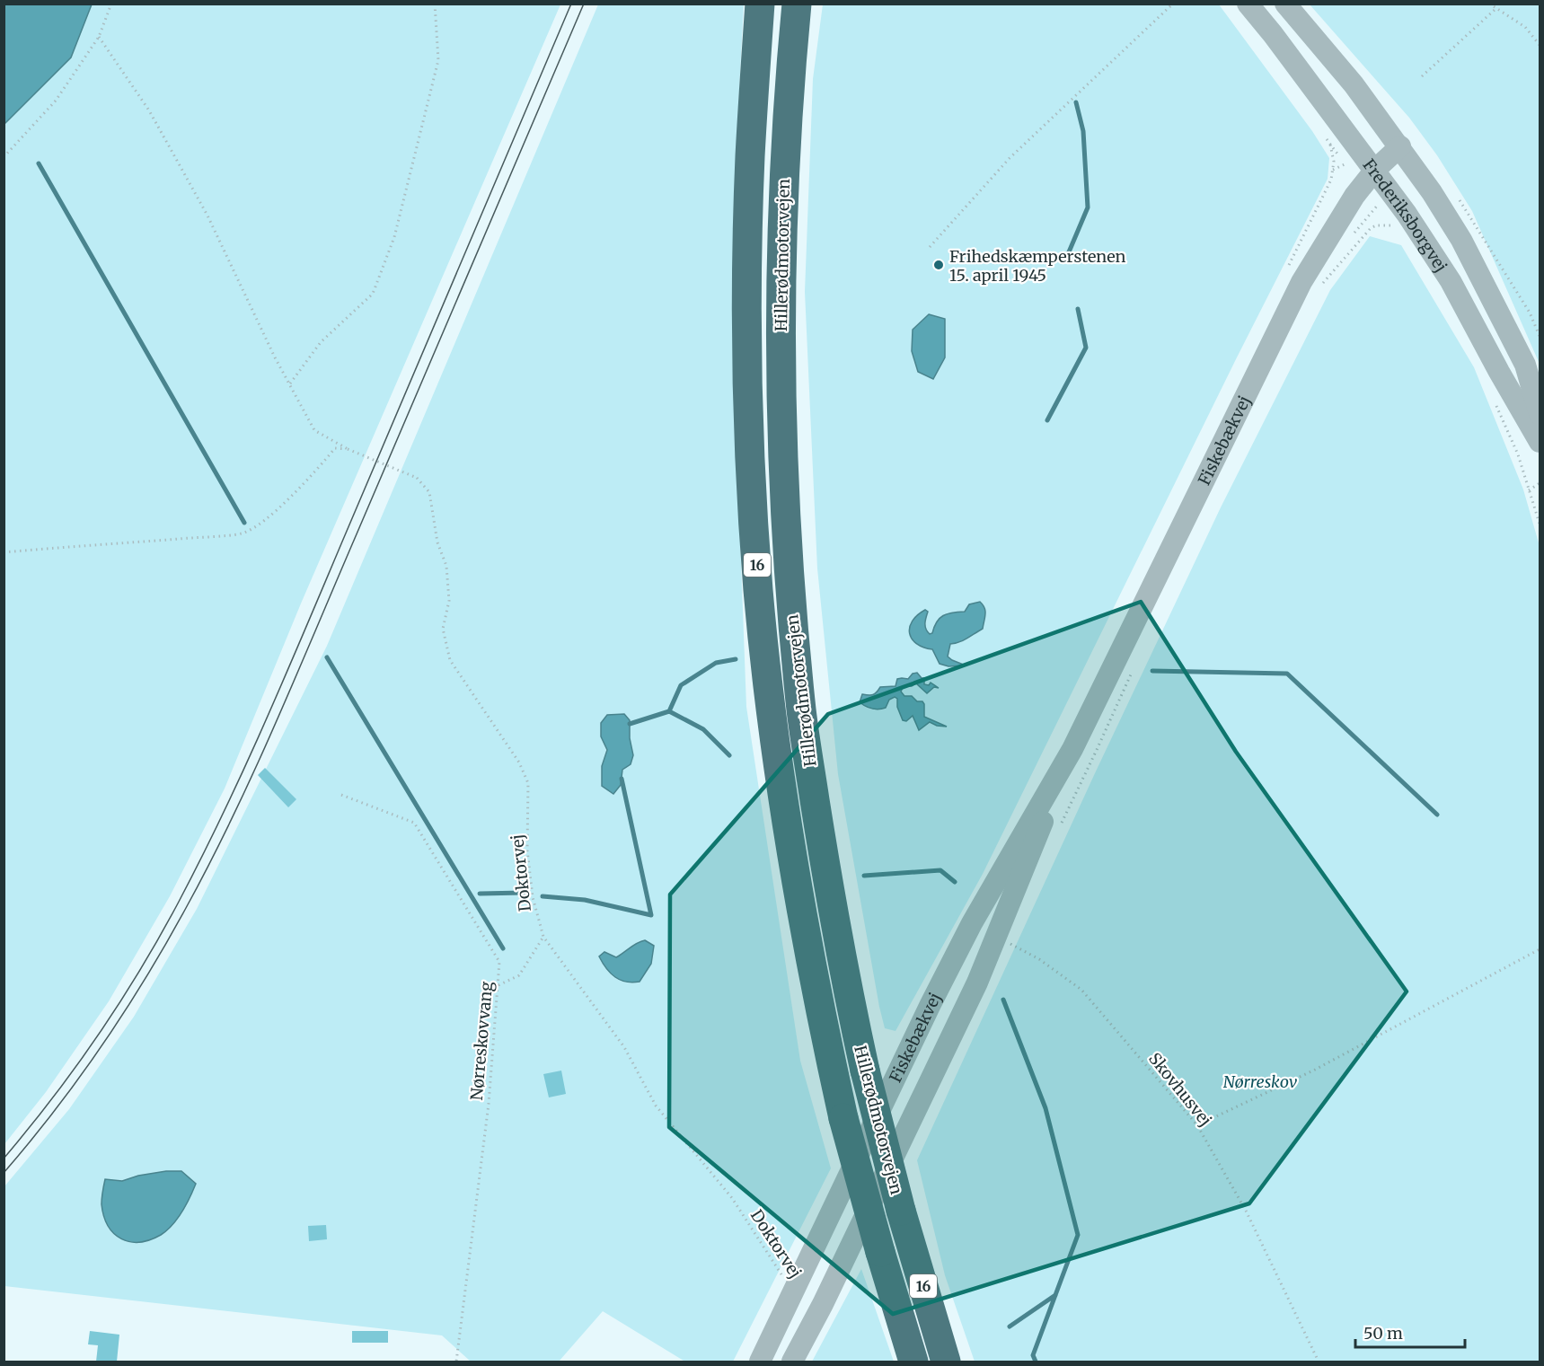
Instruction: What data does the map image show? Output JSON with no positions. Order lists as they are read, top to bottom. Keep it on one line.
{"streets":{"highway":["Hillerødmotorvejen","16"],"street":["Frederiksborgvej","Fiskebækvej"],"path":["Doktorvej","Nørreskovvang","Skovhusvej"]},"crossings":[["Frederiksborgvej","Fiskebækvej"],["Fiskebækvej","Doktorvej"],["Fiskebækvej","Skovhusvej"]],"parks":["Nørreskov"],"places":["Frihedskæmperstenen 15. april 1945"],"scale_bar":"50 m"}
